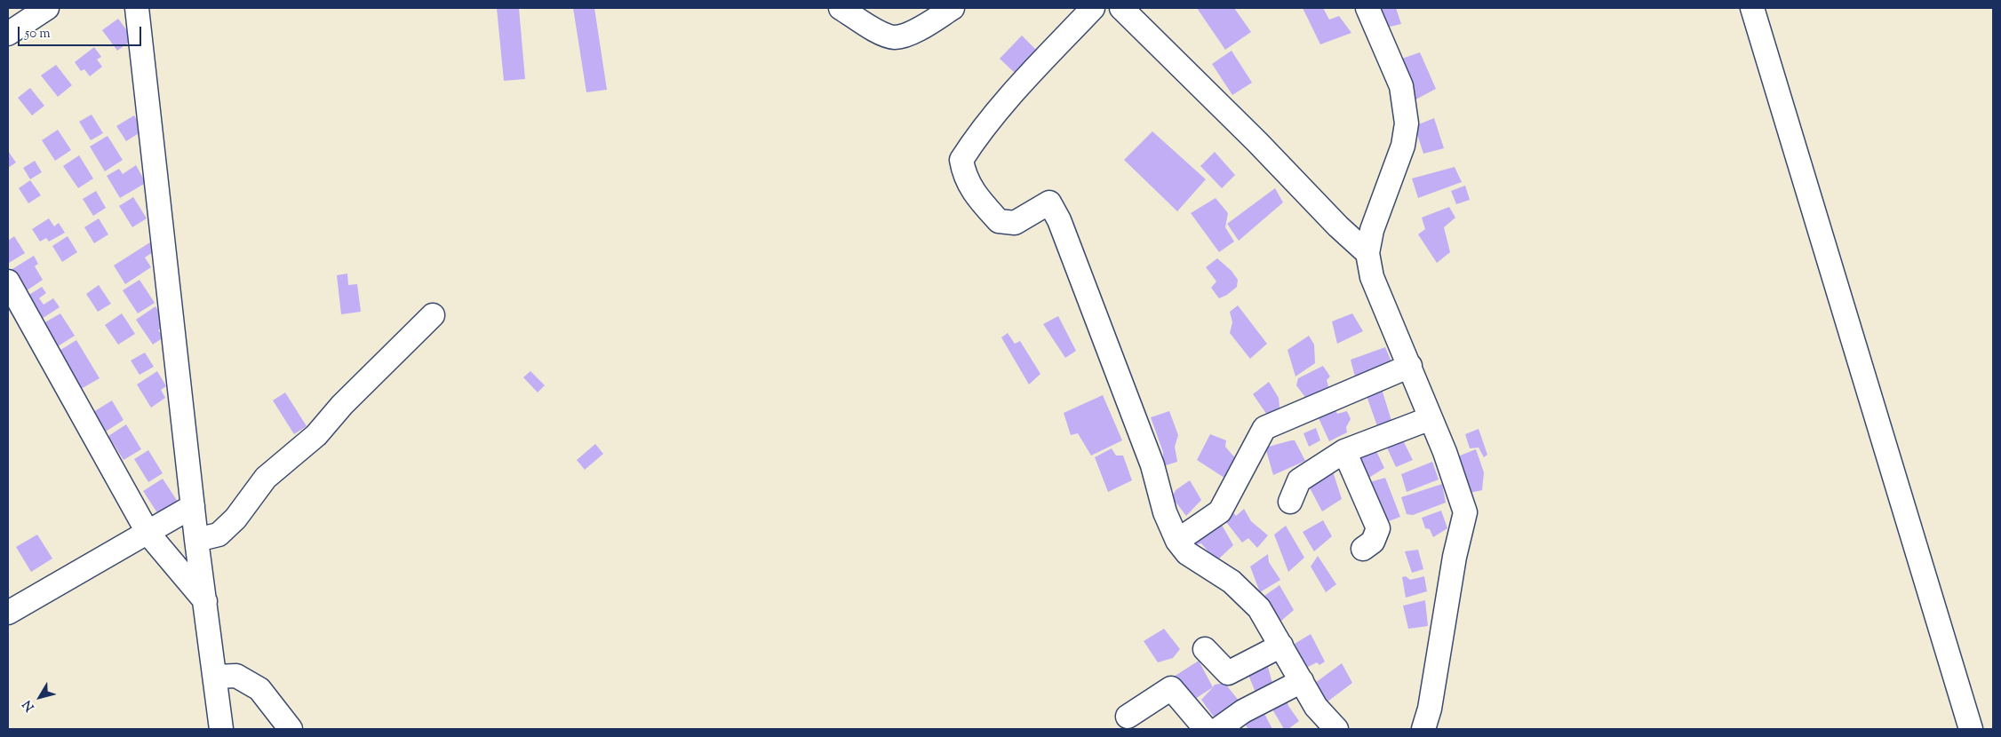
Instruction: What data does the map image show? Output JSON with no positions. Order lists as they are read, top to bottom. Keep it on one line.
{"scale_bar":"50 m","north":"bottom left"}
